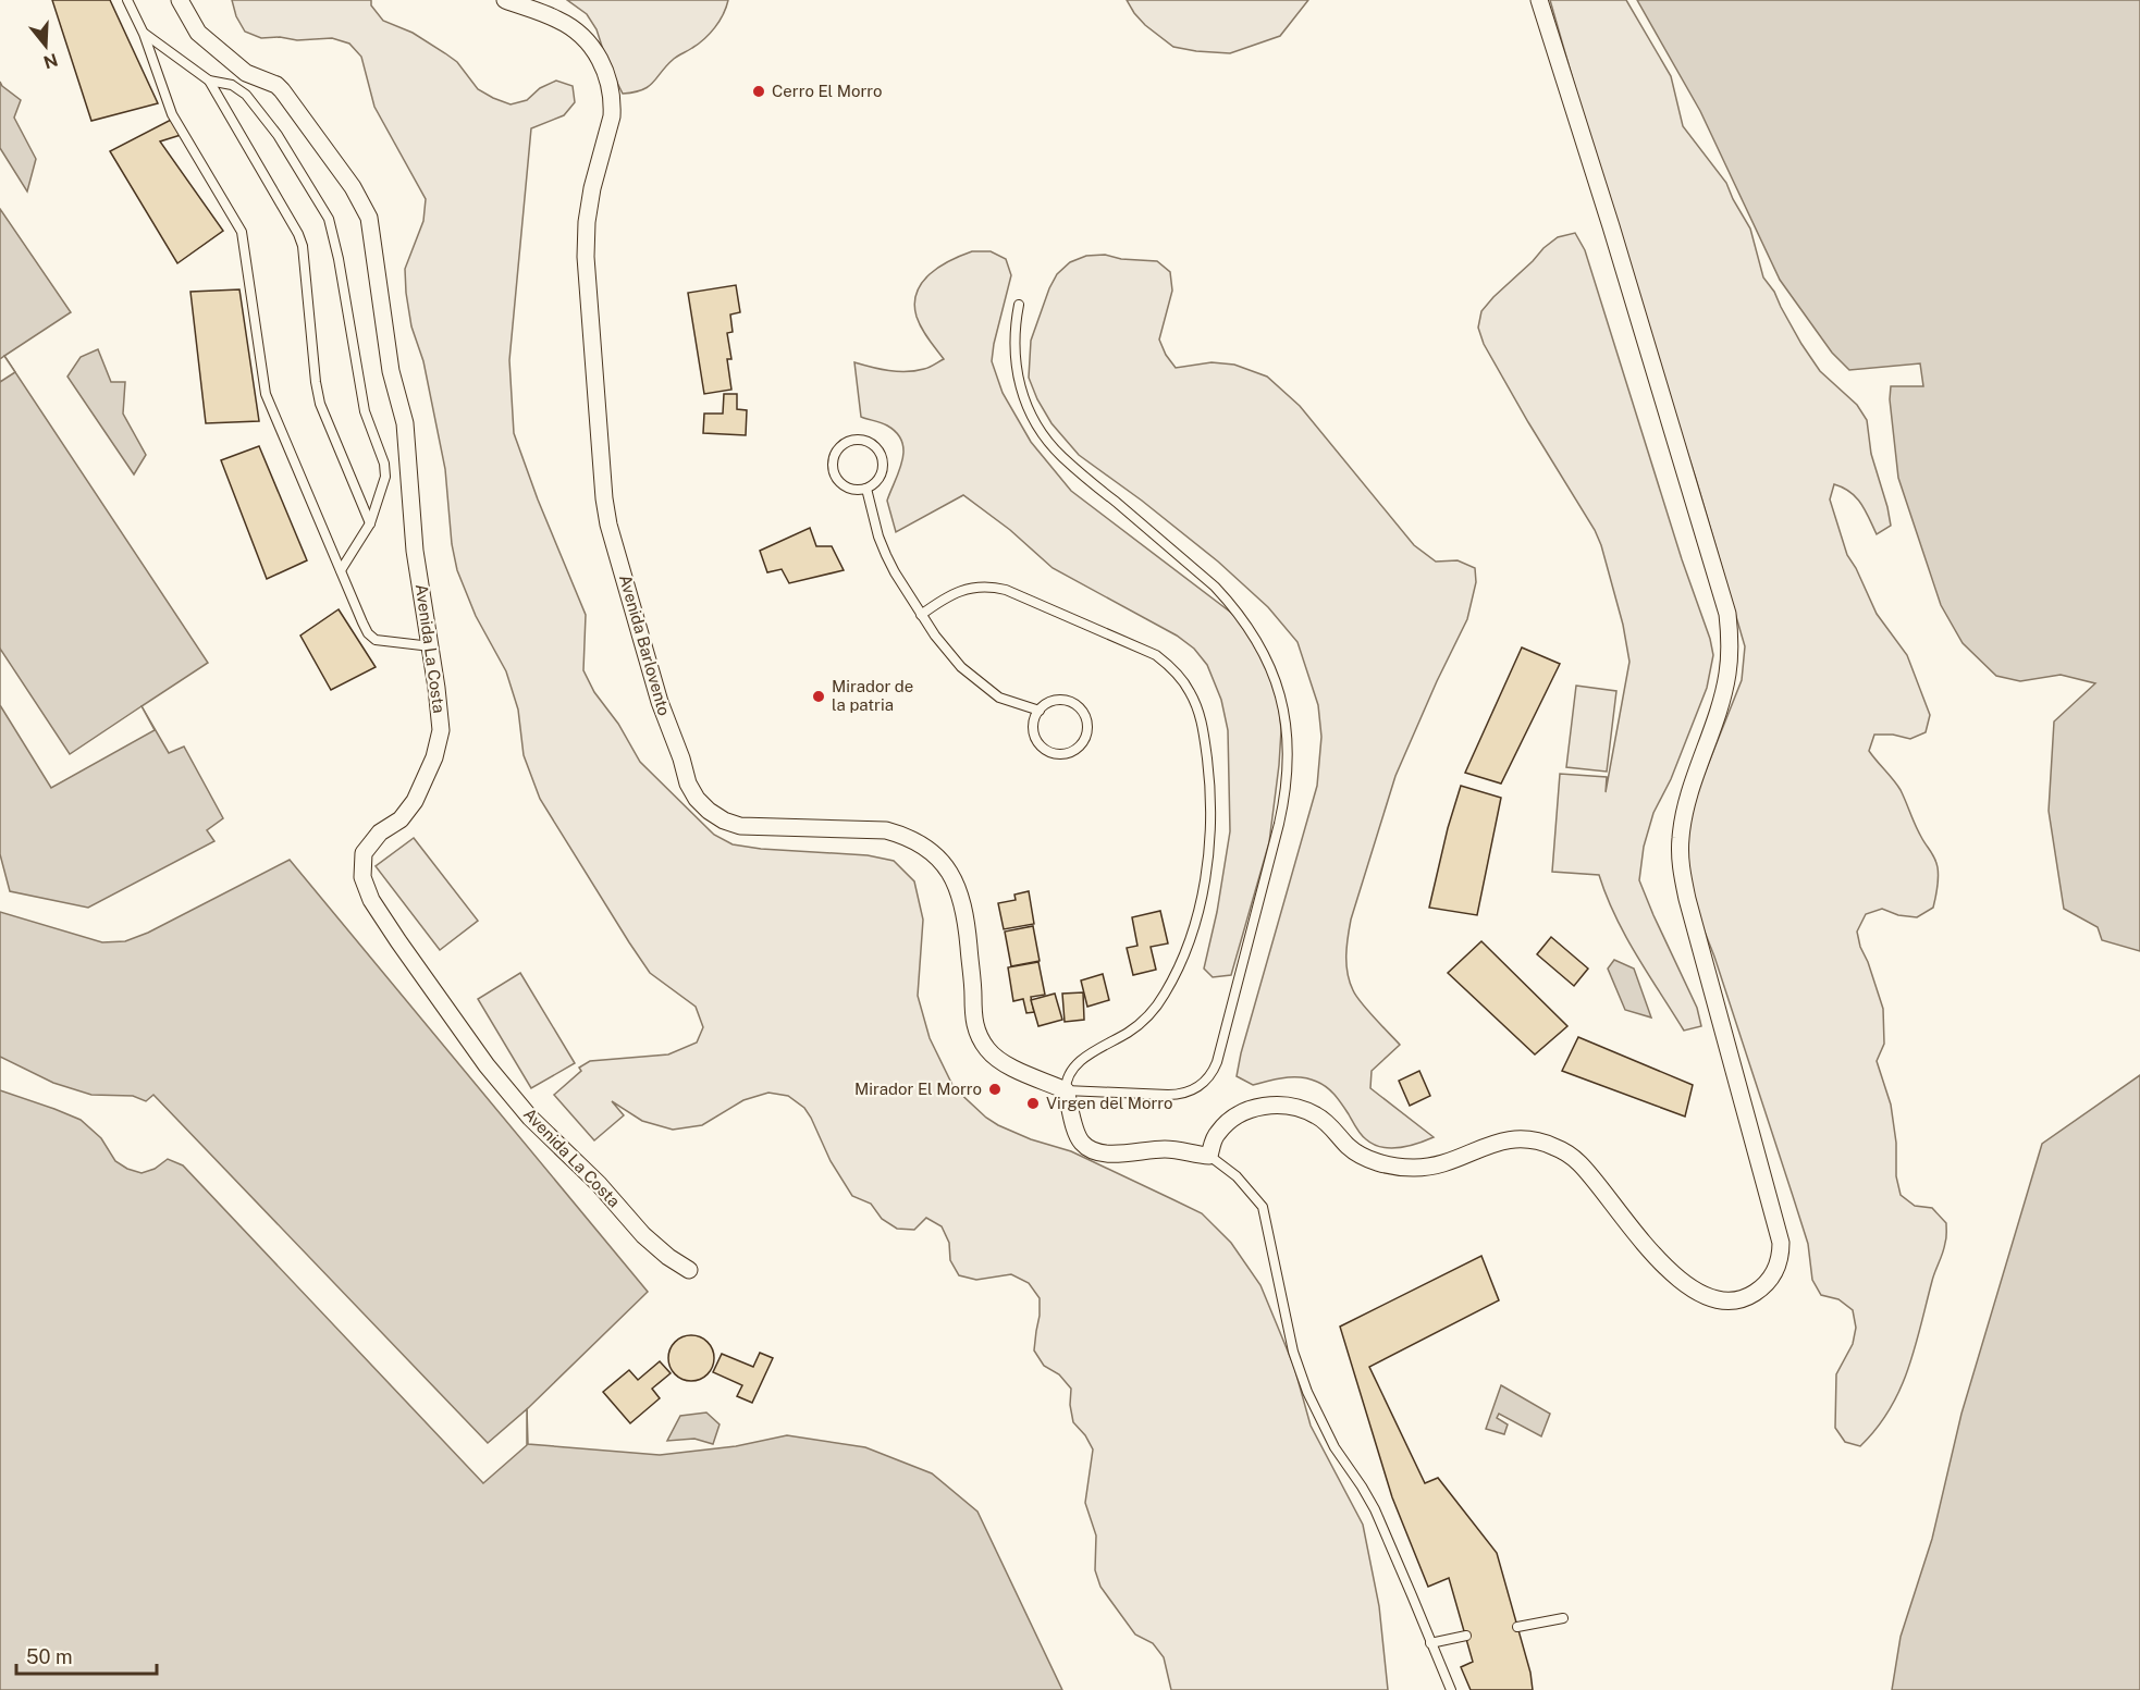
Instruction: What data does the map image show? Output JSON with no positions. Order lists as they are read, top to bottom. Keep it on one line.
{"streets":{"street":["Avenida Barlovento","Avenida La Costa"]},"places":["Cerro El Morro","Mirador de la patria","Mirador El Morro","Virgen del Morro"],"scale_bar":"50 m","north":"bottom"}
